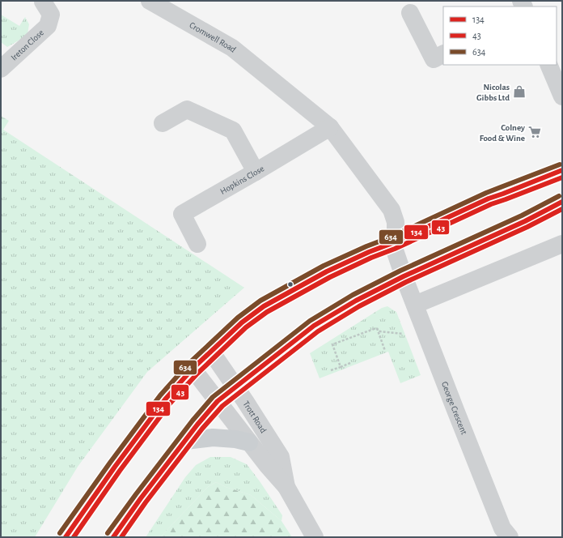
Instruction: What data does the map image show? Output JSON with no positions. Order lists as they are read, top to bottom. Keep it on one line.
{"streets":{"street":["Cromwell Road","Ireton Close","Hopkins Close","George Crescent","Trott Road"]},"crossings":[["Cromwell Road","Hopkins Close"],["Cromwell Road","George Crescent"]],"places":{"shop":["Nicolas Gibbs Ltd"],"supermarket":["Colney Food & Wine"]},"lines":["transit line 634","transit line 134","transit line 43"],"legend":["134","43","634"]}
